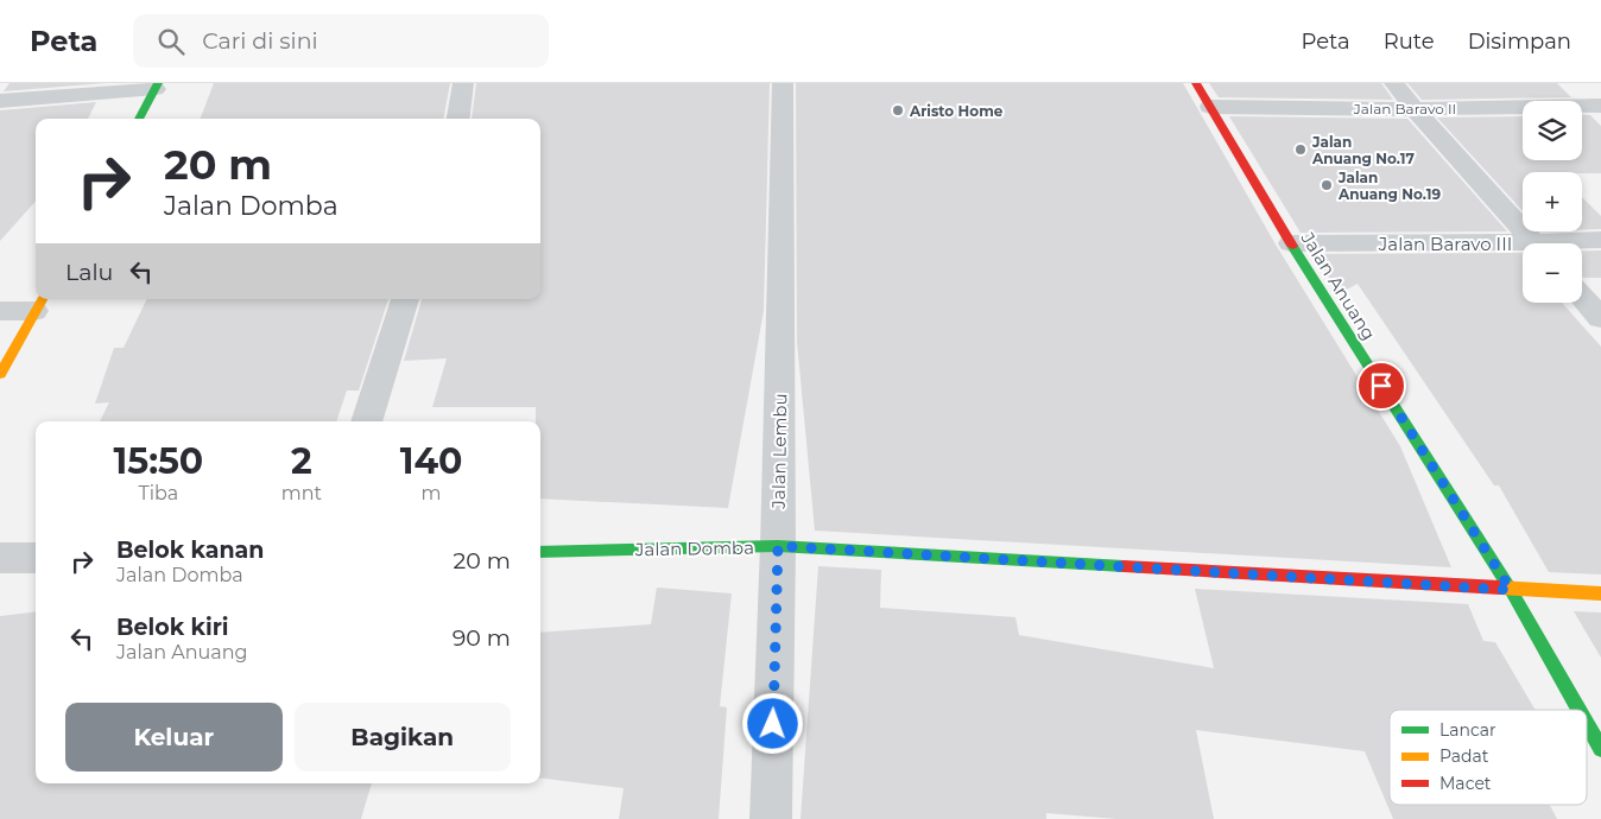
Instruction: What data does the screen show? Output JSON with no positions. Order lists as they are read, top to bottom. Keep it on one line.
{"streets":{"street":["Jalan Baravo II","Jalan Baravo III","Jalan Anuang","Jalan Lembu","Jalan Domba"]},"crossings":[["Jalan Baravo II","Jalan Anuang"],["Jalan Baravo III","Jalan Anuang"],["Jalan Anuang","Jalan Domba"],["Jalan Lembu","Jalan Domba"]],"places":["Aristo Home","Jalan Anuang No.17","Jalan Anuang No.19"],"legend":["Lancar","Padat","Macet"],"page":{"header":"Peta","search":"Cari di sini","nav":["Peta","Rute","Disimpan"],"map_buttons":["+","−"],"turn":["20 m","Jalan Domba"],"then":"Lalu","eta":["15:50","Tiba","2","mnt","140","m"],"list":[{"name":"Belok kanan","note":"Jalan Domba","value":"20 m"},{"name":"Belok kiri","note":"Jalan Anuang","value":"90 m"}],"buttons":["Keluar","Bagikan"]}}
